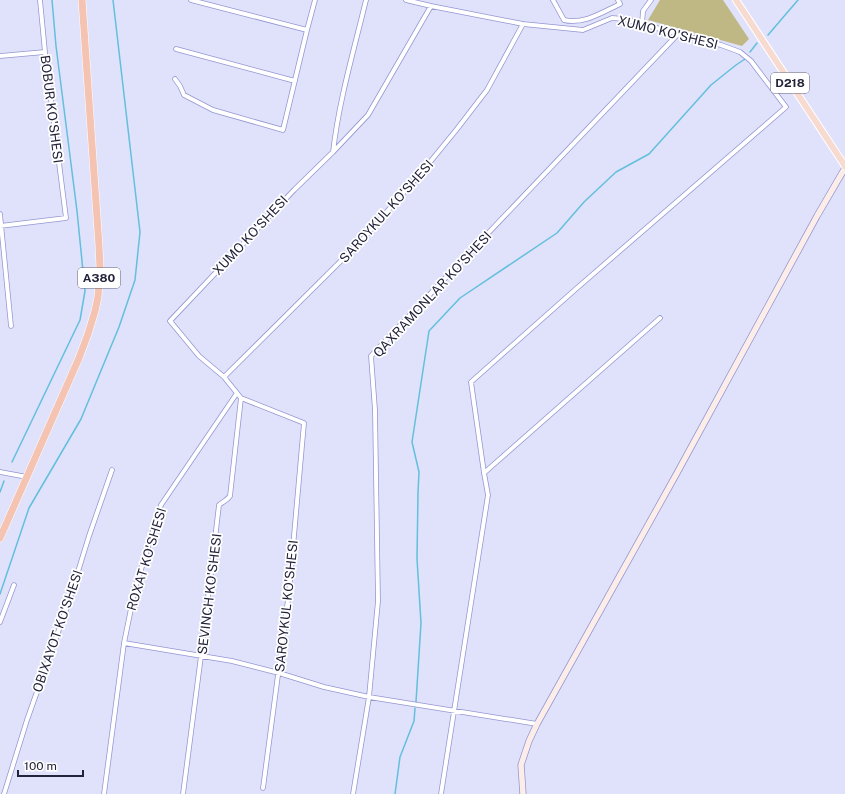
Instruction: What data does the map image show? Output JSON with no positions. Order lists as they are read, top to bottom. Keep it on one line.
{"streets":{"highway":["A380"],"main road":["D218"],"street":["XUMO KO'SHESI","BOBUR KO'SHESI","SAROYKUL KO'SHESI","QAXRAMONLAR KO'SHESI","ROXAT KO'SHESI","SEVINCH KO'SHESI","OBIXAYOT KO'SHESI"]},"crossings":[["XUMO KO'SHESI","SAROYKUL KO'SHESI"],["XUMO KO'SHESI","QAXRAMONLAR KO'SHESI"],["SAROYKUL KO'SHESI","SEVINCH KO'SHESI"]],"scale_bar":"100 m"}
